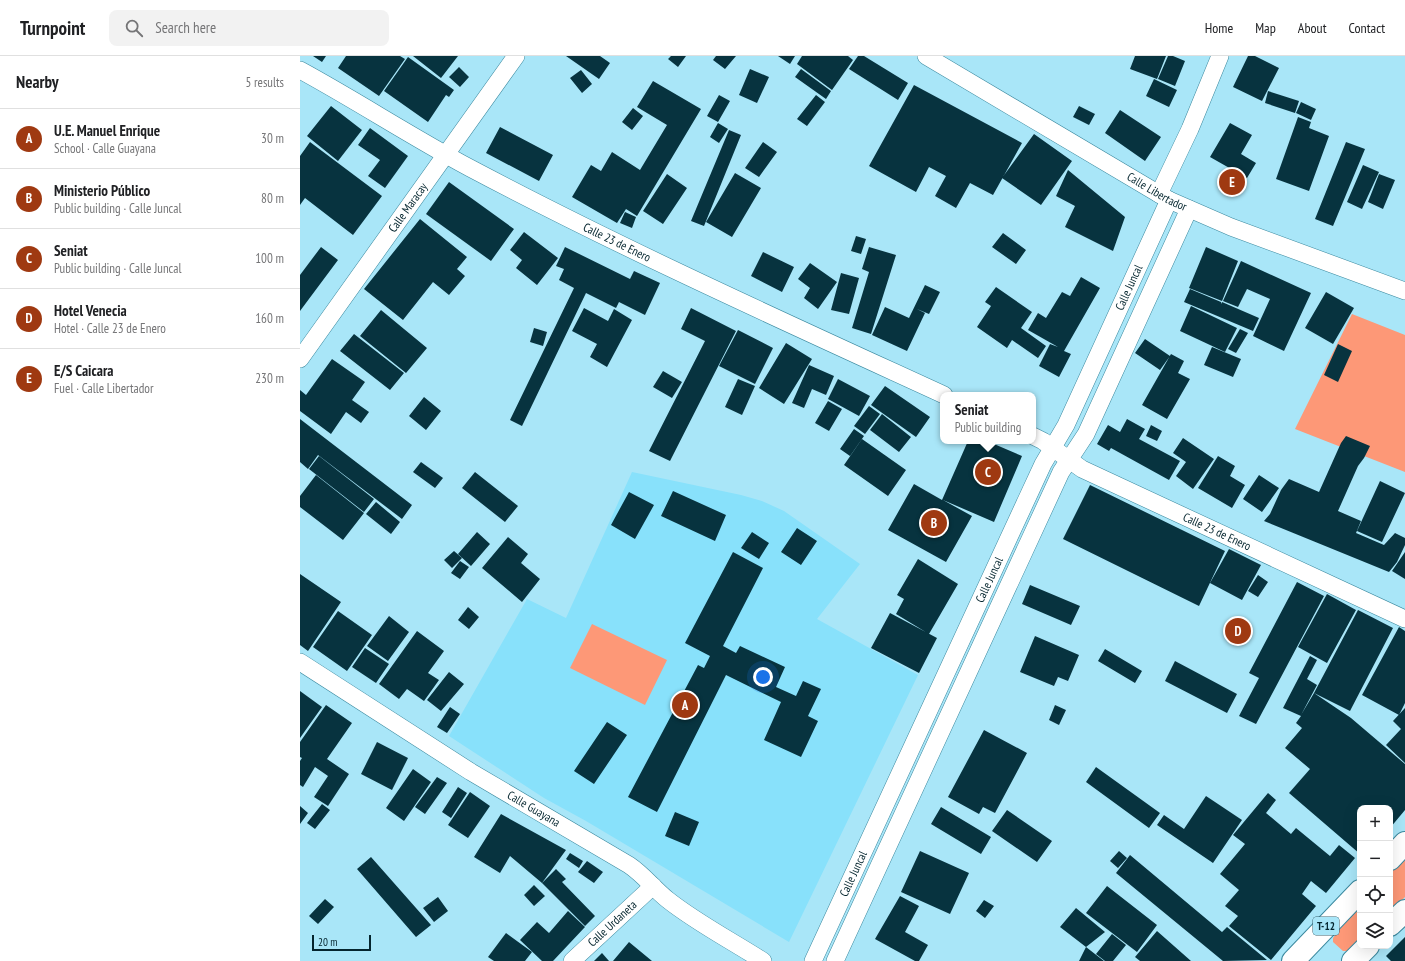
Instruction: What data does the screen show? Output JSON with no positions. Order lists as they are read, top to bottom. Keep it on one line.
{"streets":{"highway":["T-12"],"street":["Calle Libertador","Calle Maracay","Calle 23 de Enero","Calle Juncal","Calle Guayana","Calle Urdaneta"]},"crossings":[["Calle Libertador","Calle Juncal"],["Calle Maracay","Calle 23 de Enero"],["Calle 23 de Enero","Calle Juncal"],["Calle Guayana","Calle Urdaneta"]],"scale_bar":"20 m","page":{"header":"Turnpoint","search":"Search here","nav":["Home","Map","About","Contact"],"heading":["Nearby","5 results"],"list":[{"mark":"A","name":"U.E. Manuel Enrique","note":"School · Calle Guayana","value":"30 m"},{"mark":"B","name":"Ministerio Público","note":"Public building · Calle Juncal","value":"80 m"},{"mark":"C","name":"Seniat","note":"Public building · Calle Juncal","value":"100 m"},{"mark":"D","name":"Hotel Venecia","note":"Hotel · Calle 23 de Enero","value":"160 m"},{"mark":"E","name":"E/S Caicara","note":"Fuel · Calle Libertador","value":"230 m"}],"pins":["E","C","B","D","A"],"popup":["Seniat","Public building"],"map_buttons":["+","−"],"scale":"20 m"}}
